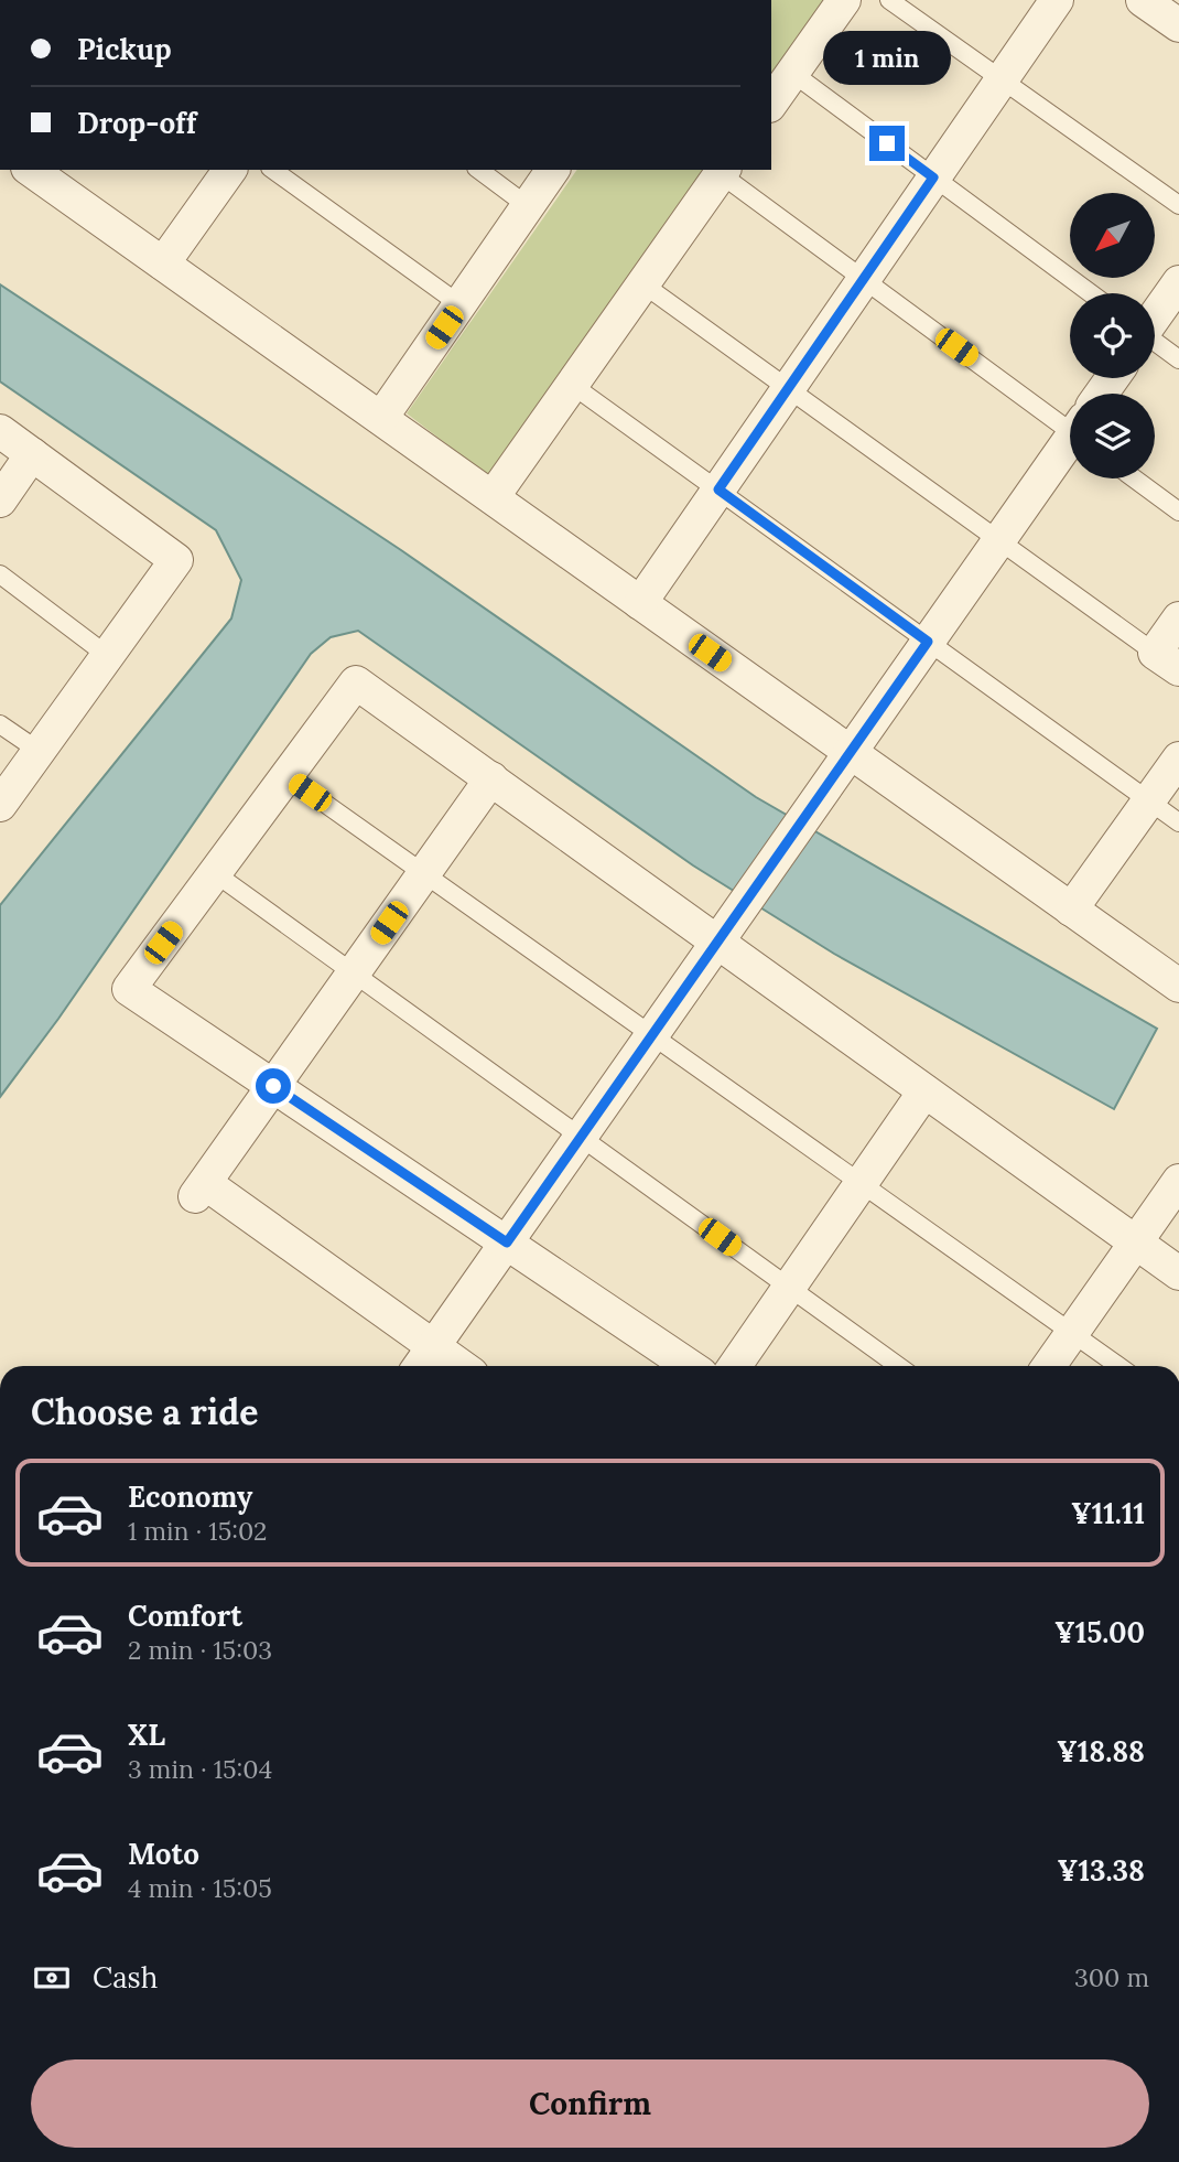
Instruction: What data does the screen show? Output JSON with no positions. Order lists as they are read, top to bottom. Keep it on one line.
{"north":"bottom left","page":{"banner":["Pickup","Drop-off"],"bubble":"1 min","heading":"Choose a ride","list":[{"name":"Economy","note":"1 min · 15:02","value":"¥11.11"},{"name":"Comfort","note":"2 min · 15:03","value":"¥15.00"},{"name":"XL","note":"3 min · 15:04","value":"¥18.88"},{"name":"Moto","note":"4 min · 15:05","value":"¥13.38"}],"pay":["Cash","300 m"],"buttons":"Confirm"}}
